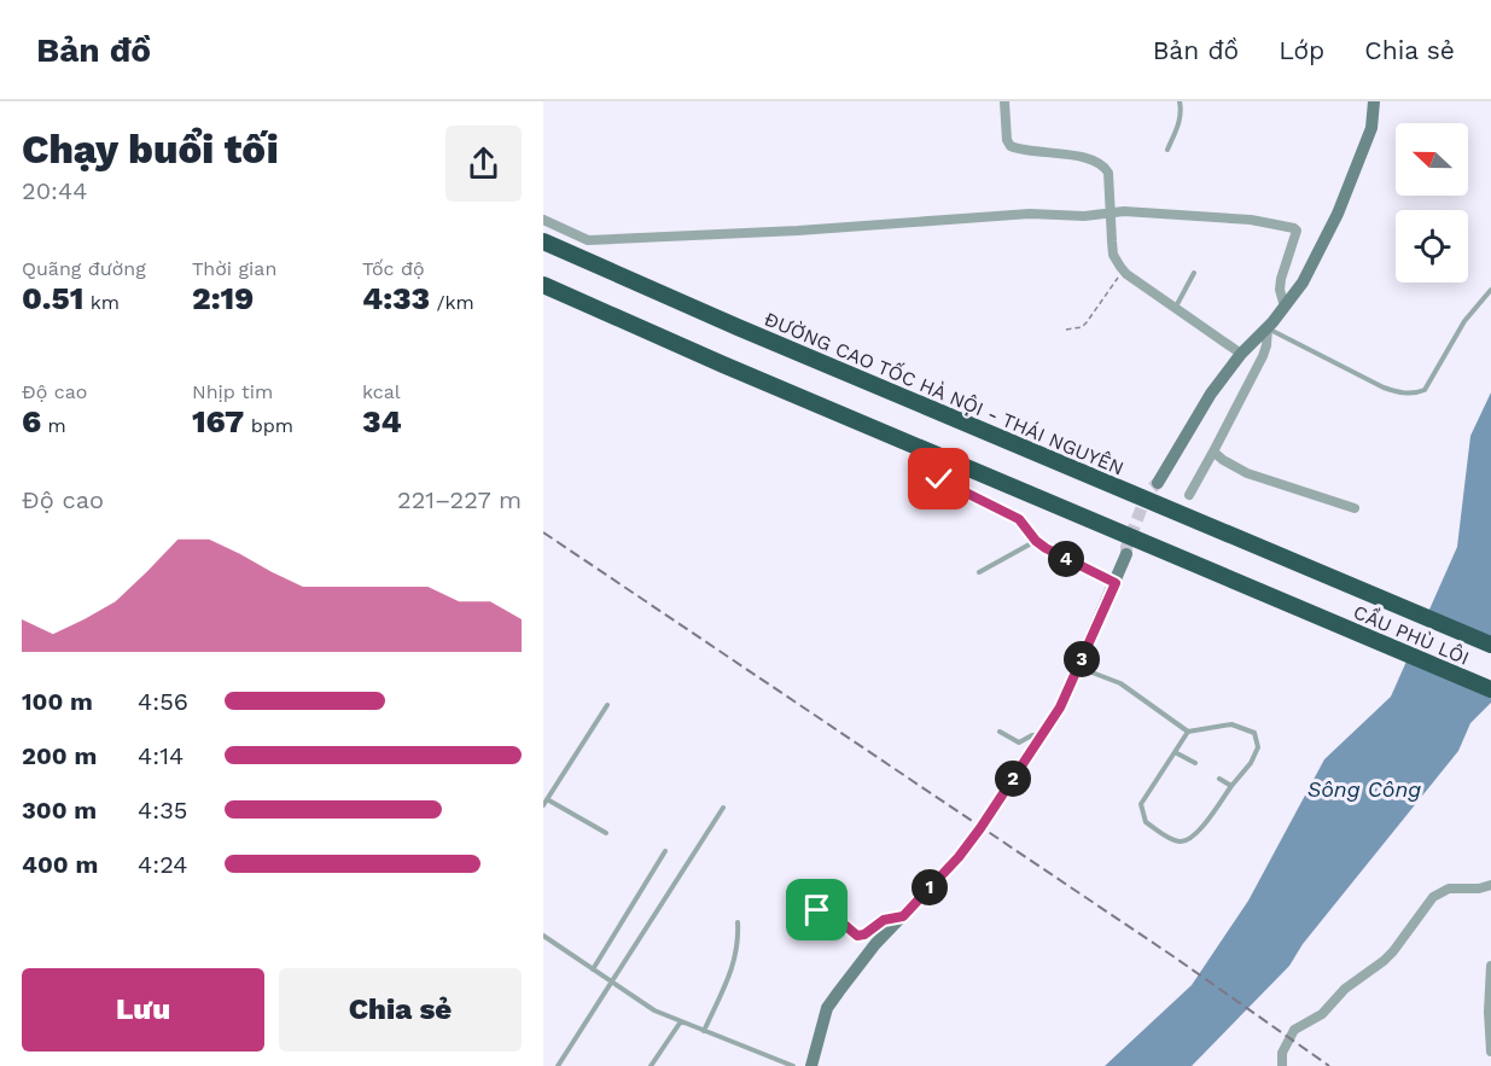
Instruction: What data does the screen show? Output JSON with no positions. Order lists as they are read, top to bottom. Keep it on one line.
{"streets":{"highway":["ĐƯỜNG CAO TỐC HÀ NỘI - THÁI NGUYÊN","CẦU PHÙ LÔI"]},"crossings":[["ĐƯỜNG CAO TỐC HÀ NỘI - THÁI NGUYÊN","CẦU PHÙ LÔI"]],"water":["Sông Công"],"north":"left","page":{"header":"Bản đồ","nav":["Bản đồ","Lớp","Chia sẻ"],"heading":["Chạy buổi tối","20:44"],"stats":[["Quãng đường","0.51 km"],["Thời gian","2:19"],["Tốc độ","4:33 /km"],["Độ cao","6 m"],["Nhịp tim","167 bpm"],["kcal","34"]],"chart":["Độ cao","221–227 m"],"pins":["4","3","2","1"],"list":[{"name":"100 m","note":"4:56"},{"name":"200 m","note":"4:14"},{"name":"300 m","note":"4:35"},{"name":"400 m","note":"4:24"}],"buttons":["Lưu","Chia sẻ"]}}
